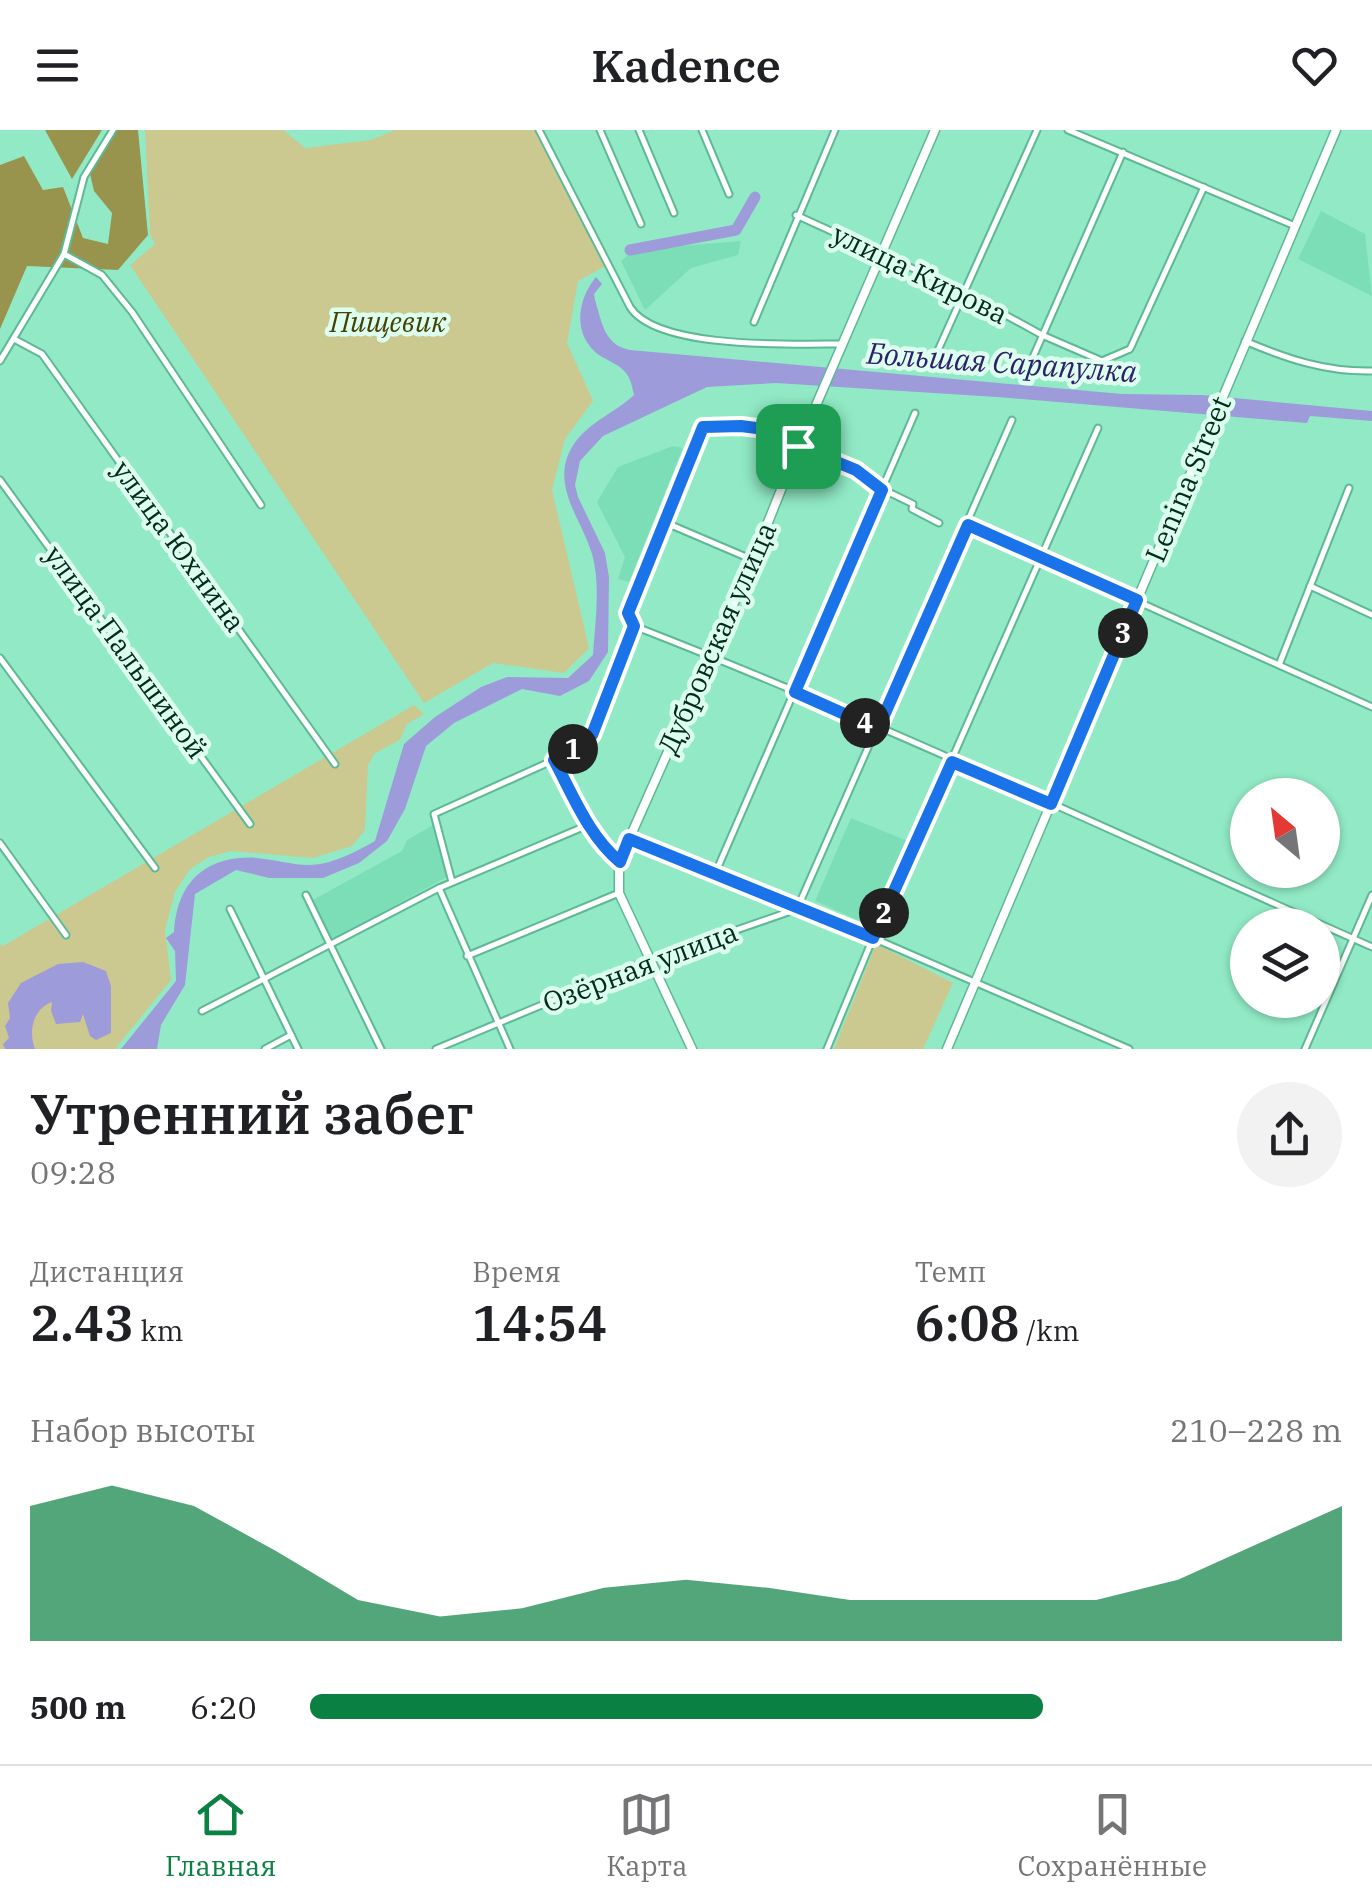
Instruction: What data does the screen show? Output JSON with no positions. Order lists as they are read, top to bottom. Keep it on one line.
{"streets":{"main road":["Lenina Street","Дубровская улица"],"street":["улица Кирова","улица Юхнина","улица Пальшиной","Озёрная улица"]},"crossings":[["улица Кирова","Дубровская улица"]],"water":["Большая Сарапулка"],"parks":["Пищевик"],"north":"top left","page":{"header":"Kadence","pins":["3","4","1","2"],"heading":["Утренний забег","09:28"],"stats":[["Дистанция","2.43 km"],["Время","14:54"],["Темп","6:08 /km"]],"chart":["Набор высоты","210–228 m"],"list":[{"name":"500 m","note":"6:20"}],"tabs":["Главная","Карта","Сохранённые"]}}
